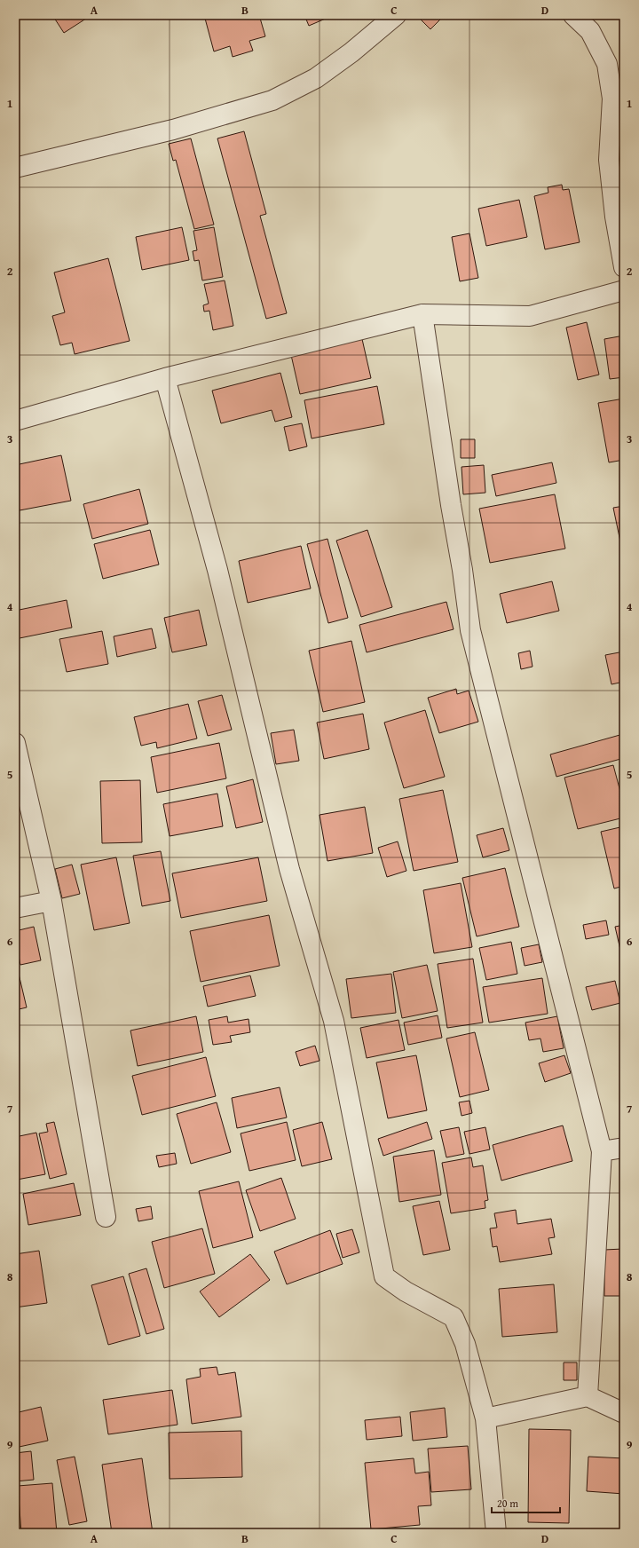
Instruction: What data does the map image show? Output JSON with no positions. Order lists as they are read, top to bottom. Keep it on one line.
{"scale_bar":"20 m","grid":{"columns":["A","B","C","D"],"rows":["1","2","3","4","5","6","7","8","9"]}}
